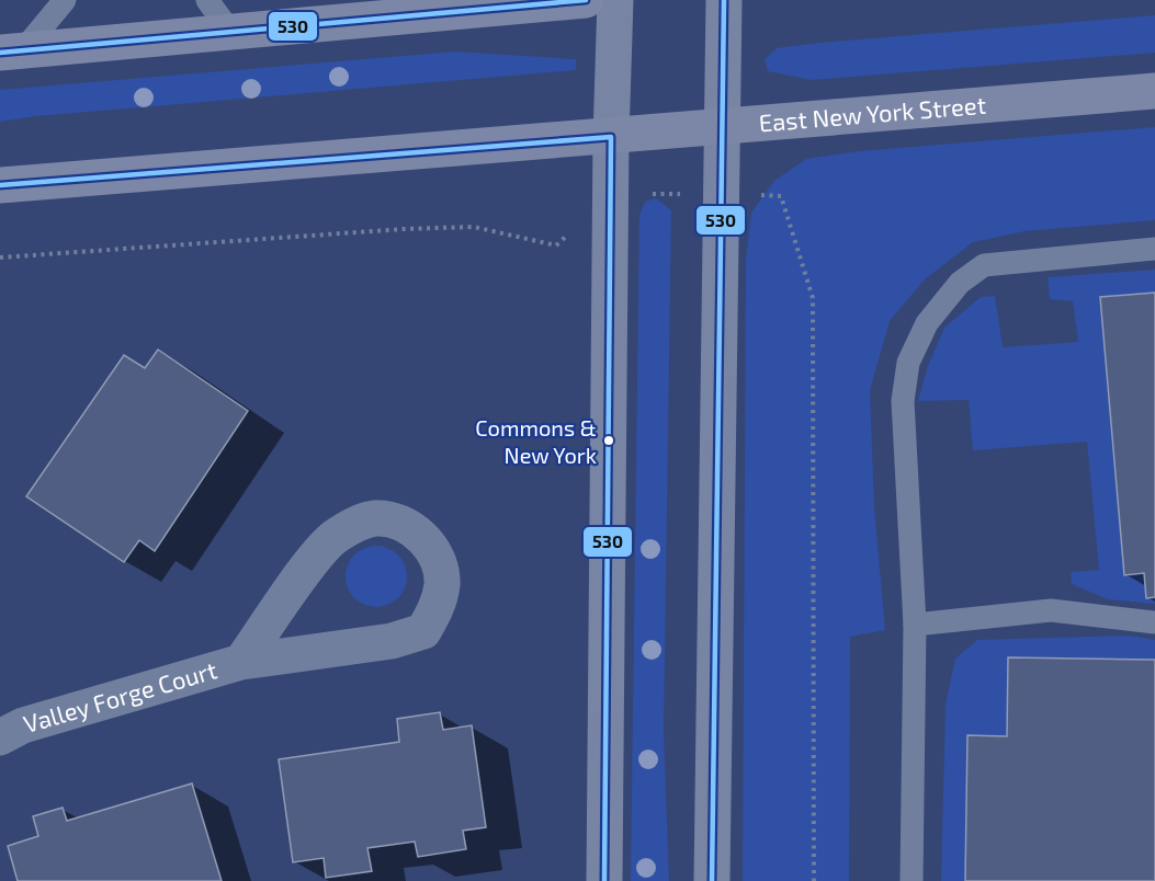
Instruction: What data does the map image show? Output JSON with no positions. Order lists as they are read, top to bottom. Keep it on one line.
{"streets":{"main road":["East New York Street"],"street":["Valley Forge Court"]},"places":["Commons & New York"],"lines":["transit line 530"]}
